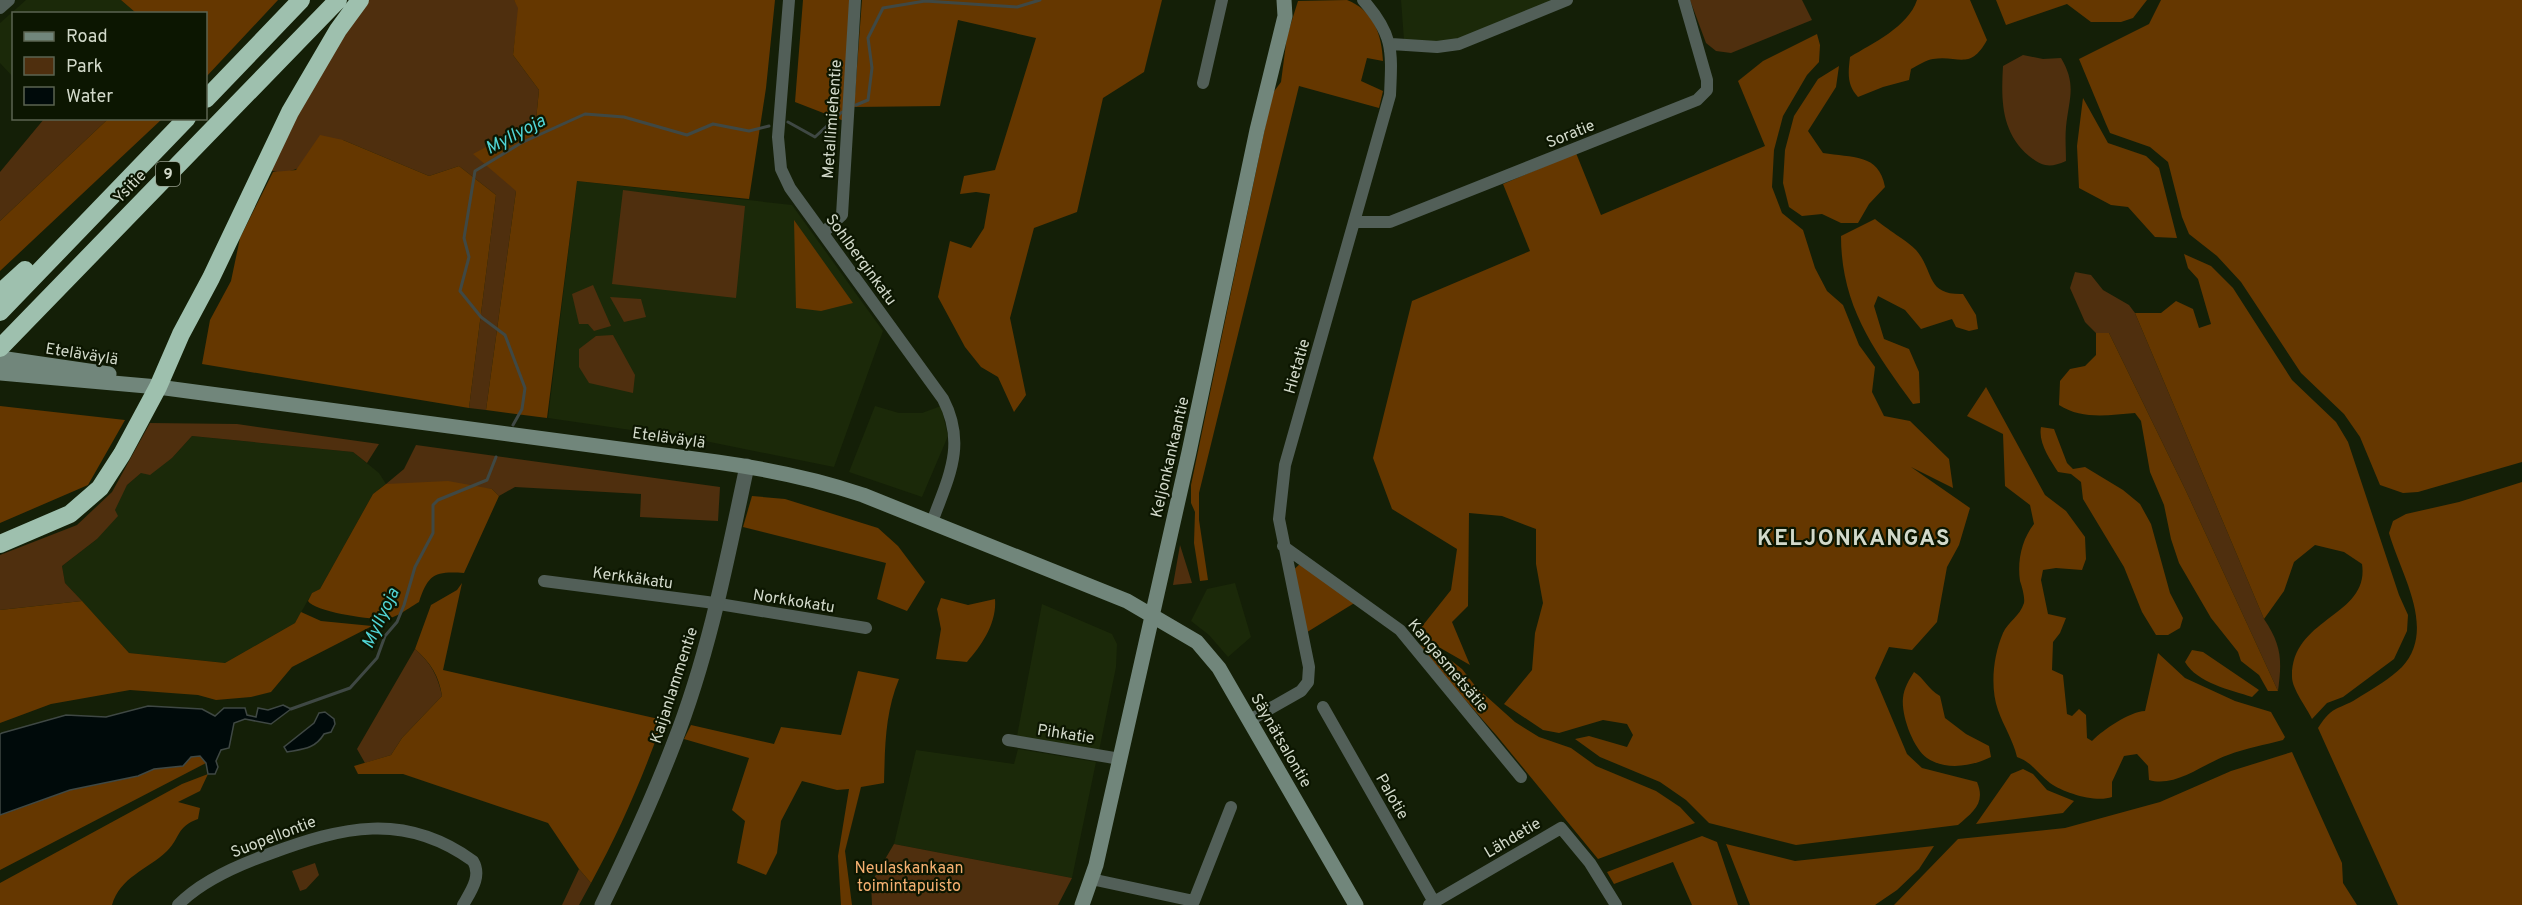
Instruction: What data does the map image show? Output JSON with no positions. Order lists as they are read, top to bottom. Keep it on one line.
{"streets":{"highway":["9","Ysitie"],"main road":["Eteläväylä","Keljonkankaantie","Säynätsalontie"],"street":["Metallimiehentie","Soratie","Sohlberginkatu","Hietatie","Kerkkäkatu","Norkkokatu","Kangasmetsätie","Kaijanlammentie","Pihkatie","Palotie","Suopellontie","Lähdetie"]},"crossings":[["Metallimiehentie","Sohlberginkatu"],["Soratie","Hietatie"],["Sohlberginkatu","Eteläväylä"],["Eteläväylä","Keljonkankaantie"],["Eteläväylä","Kaijanlammentie"],["Eteläväylä","Säynätsalontie"],["Hietatie","Kangasmetsätie"],["Hietatie","Säynätsalontie"],["Keljonkankaantie","Pihkatie"],["Keljonkankaantie","Säynätsalontie"],["Kerkkäkatu","Norkkokatu"],["Kerkkäkatu","Kaijanlammentie"],["Norkkokatu","Kaijanlammentie"],["Palotie","Lähdetie"]],"districts":["KELJONKANGAS"],"water":["Myllyoja"],"parks":["Neulaskankaan toimintapuisto"],"legend":["Road","Park","Water"]}
